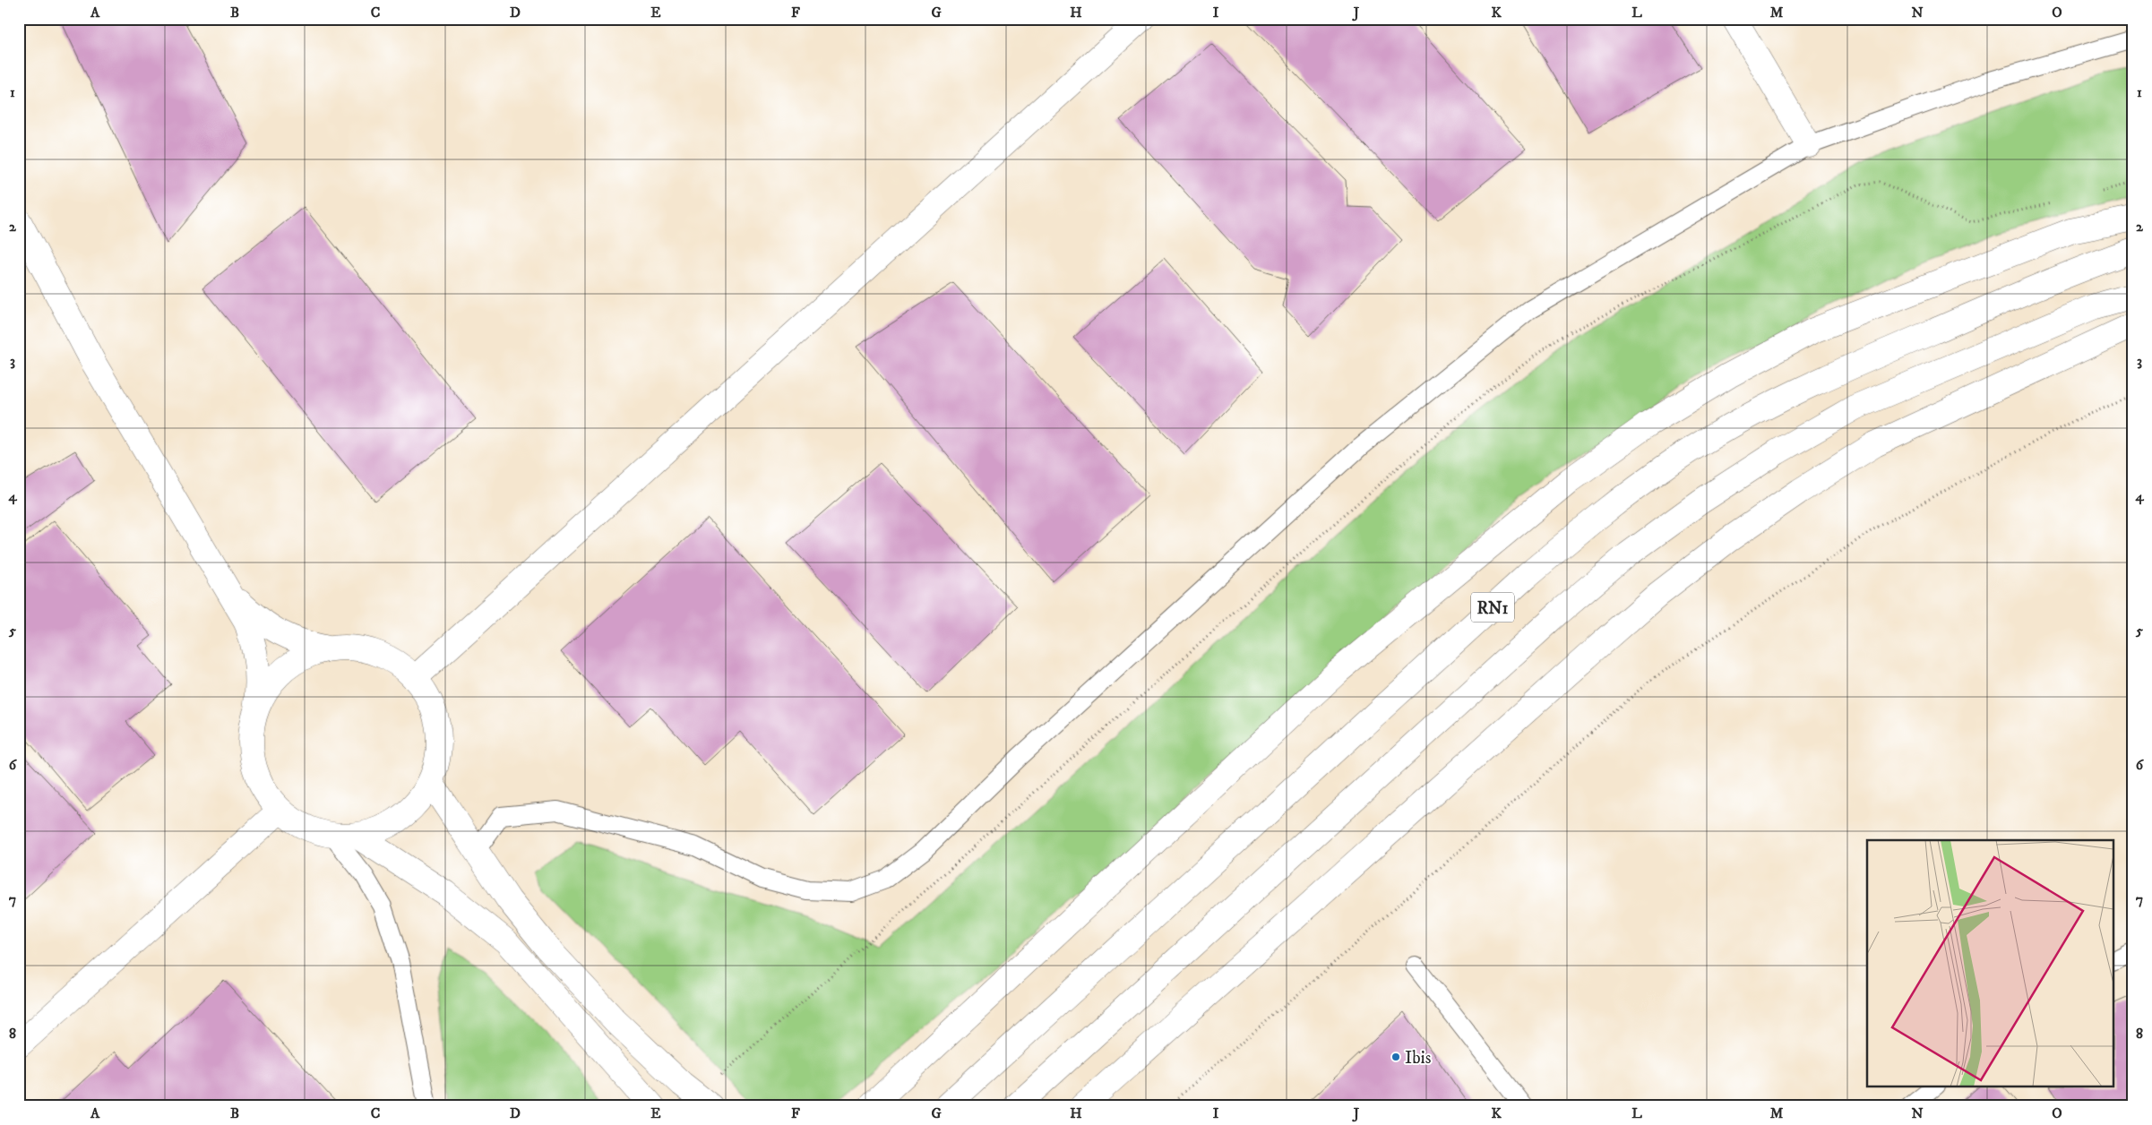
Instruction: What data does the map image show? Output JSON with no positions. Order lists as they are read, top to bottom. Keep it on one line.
{"streets":{"main road":["RN1"]},"places":["Ibis"],"grid":{"columns":["A","B","C","D","E","F","G","H","I","J","K","L","M","N","O"],"rows":["1","2","3","4","5","6","7","8"]}}
